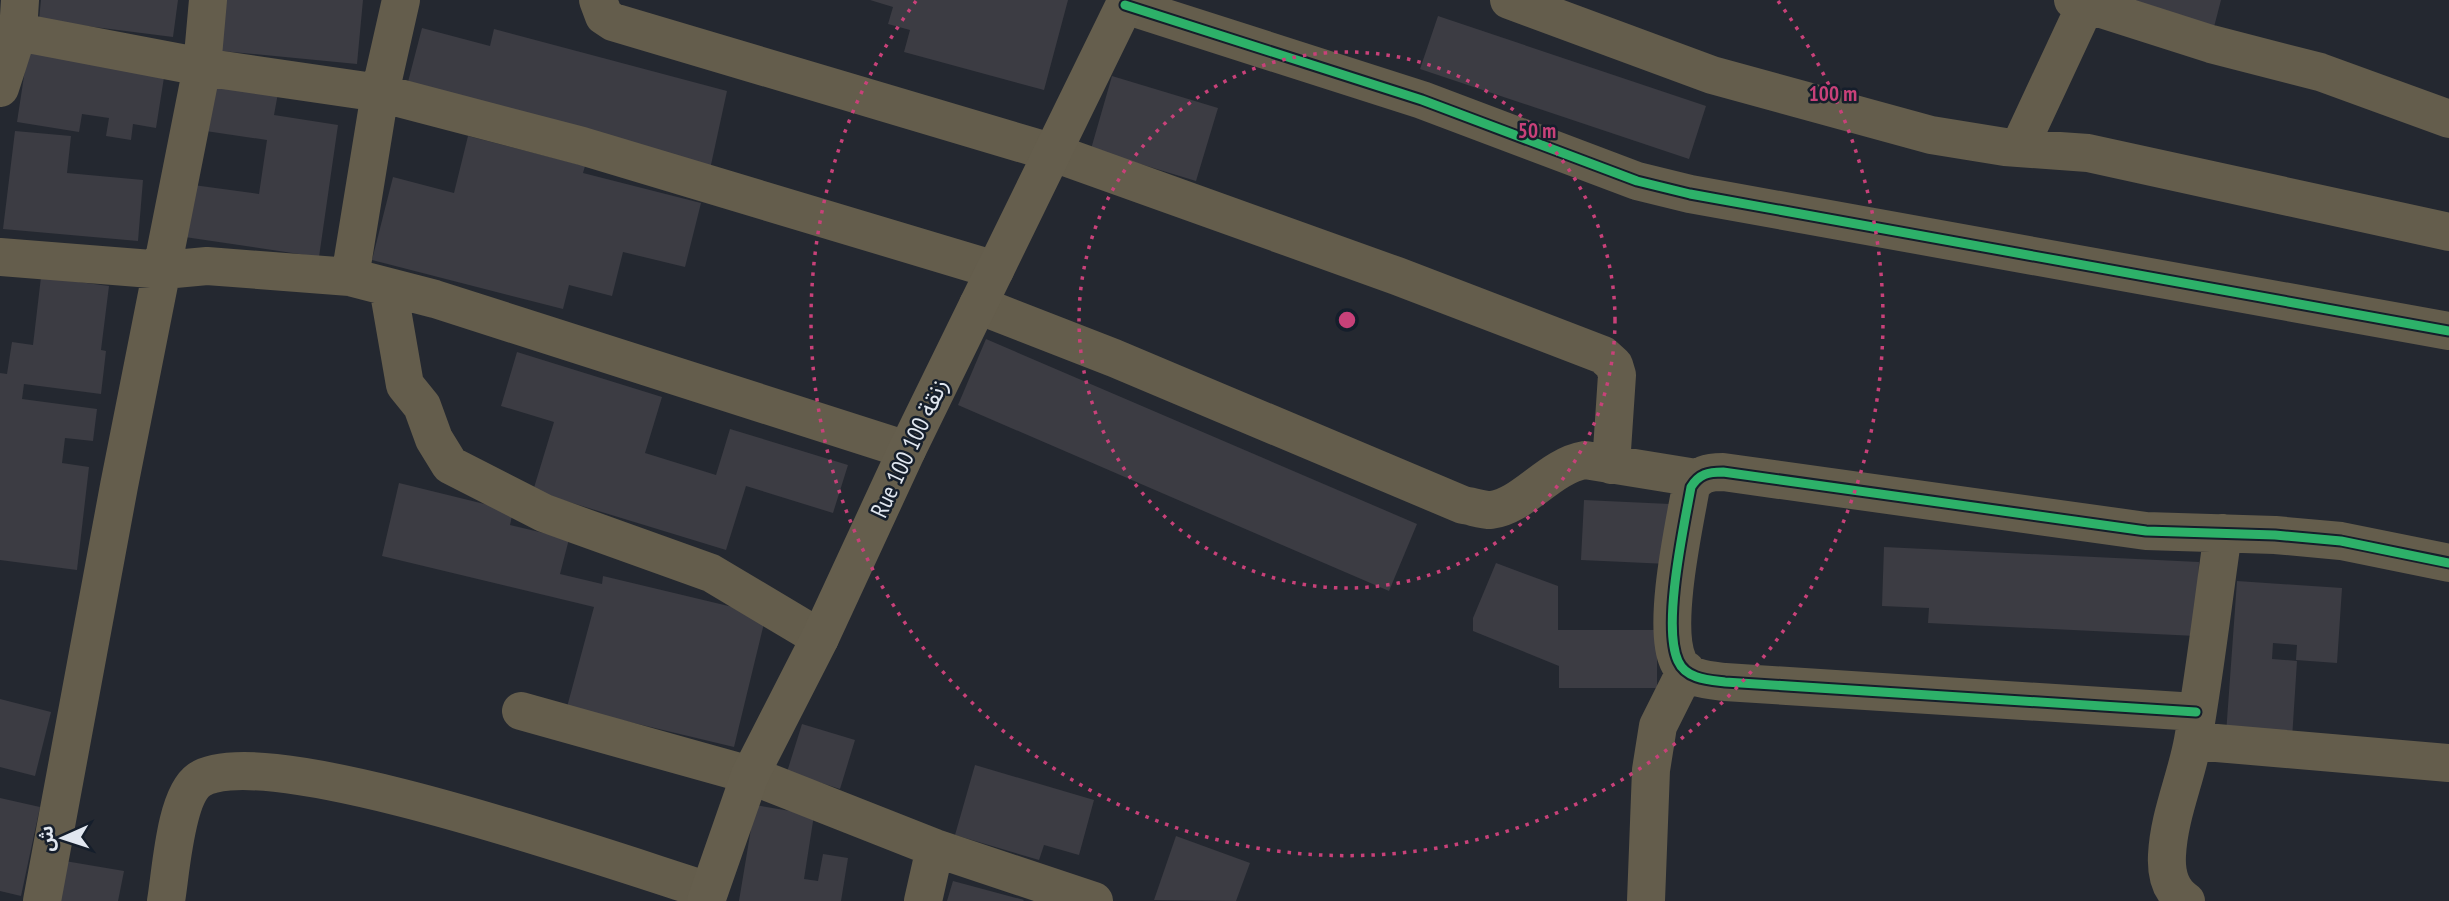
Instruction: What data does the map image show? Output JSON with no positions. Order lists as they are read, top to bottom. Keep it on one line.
{"streets":{"street":["Rue 100 زنقة 100"]},"north":"left","rings":["100 m","50 m"]}
